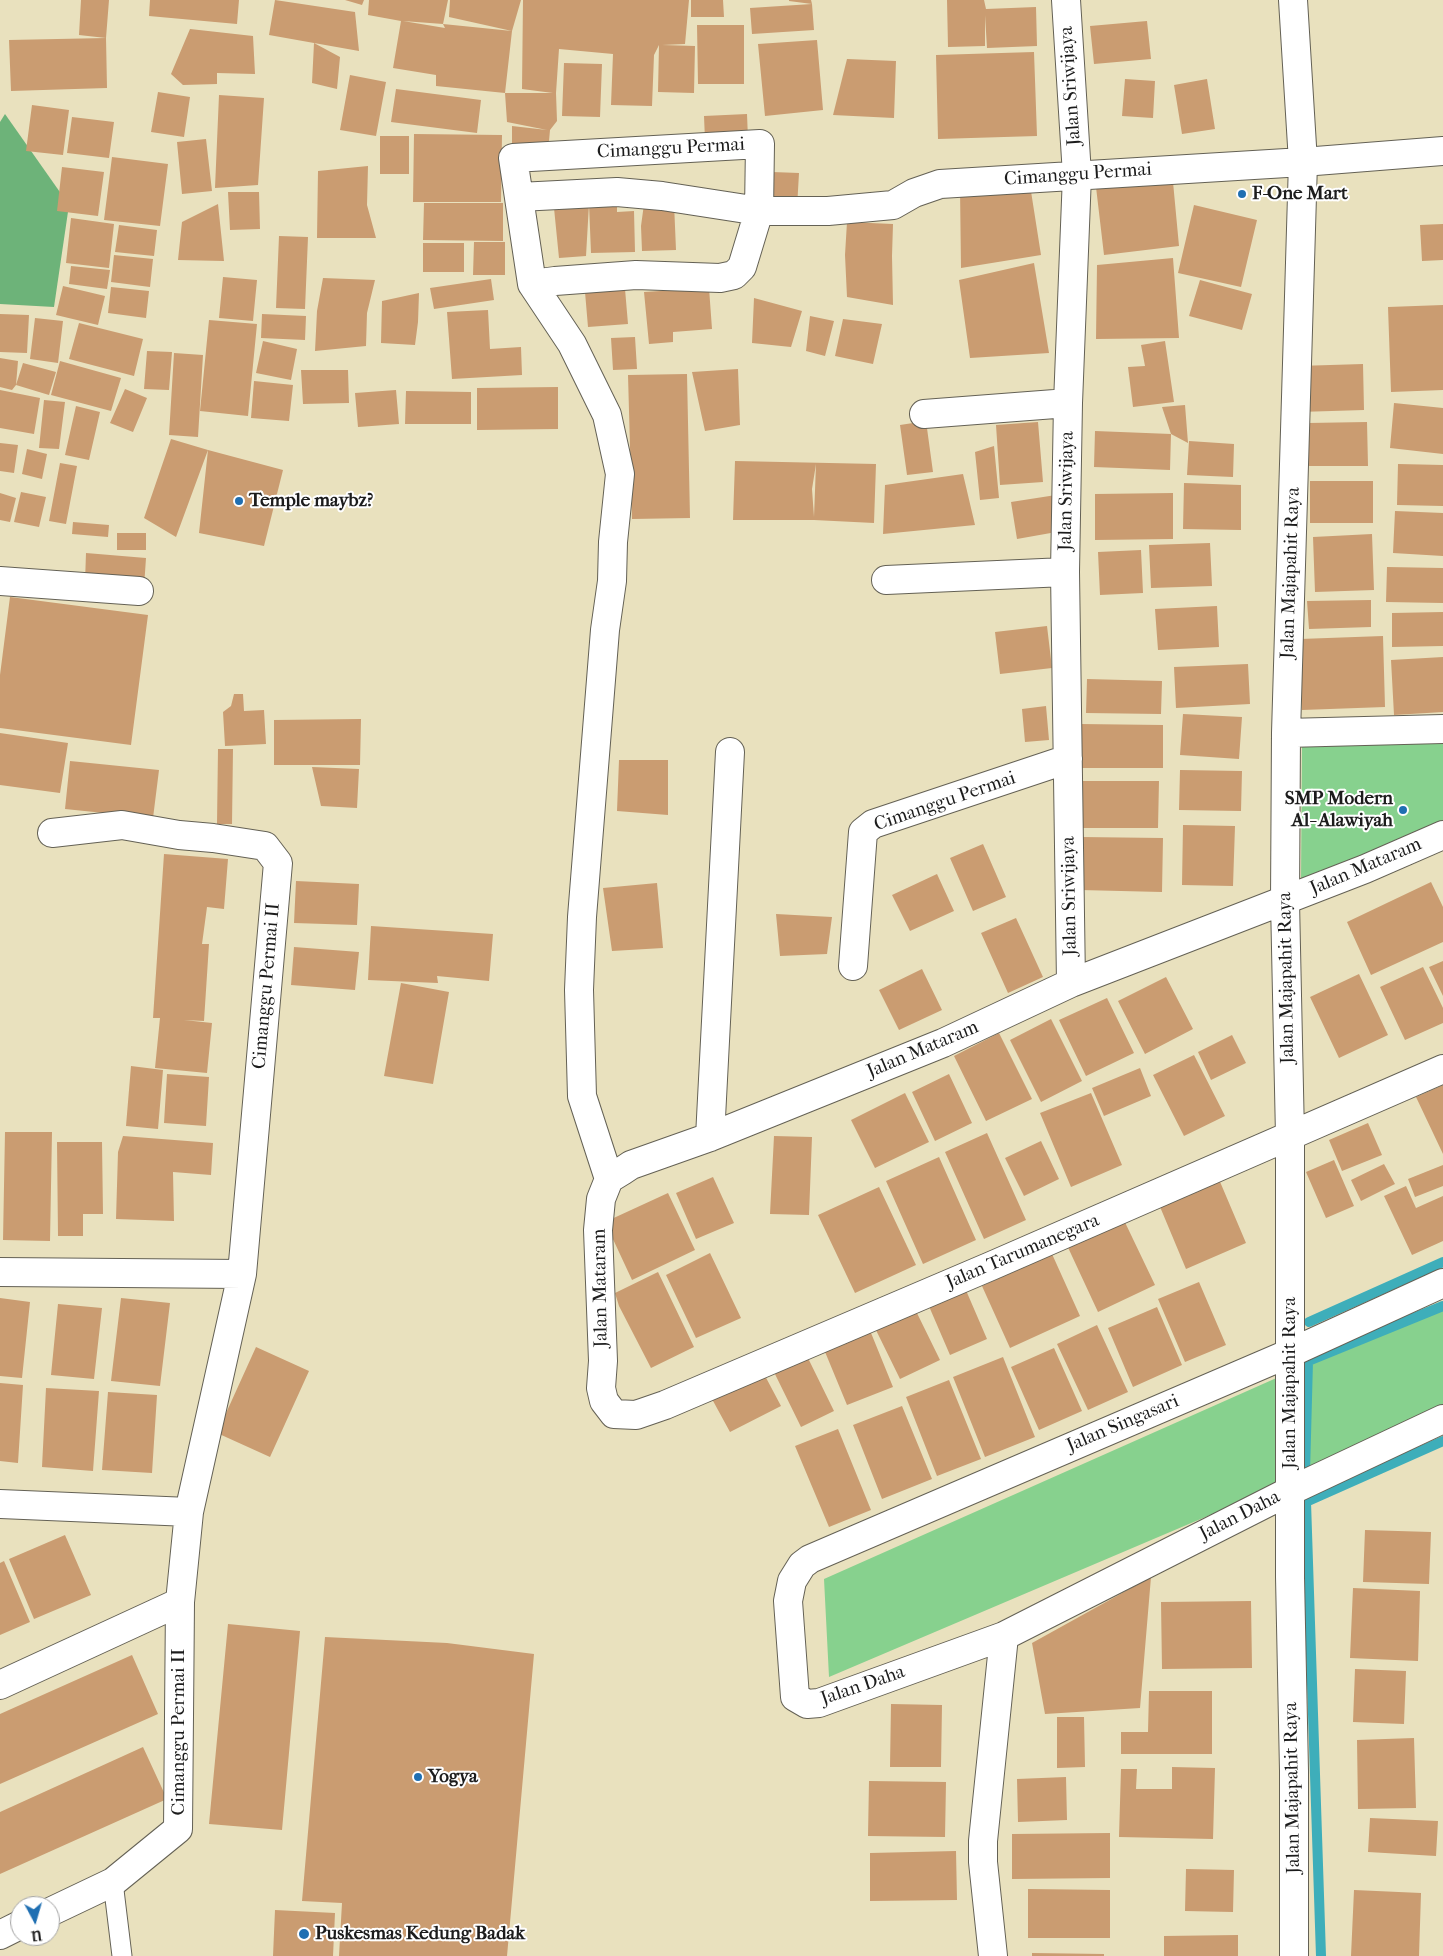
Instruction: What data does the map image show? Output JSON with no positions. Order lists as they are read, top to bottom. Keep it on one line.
{"streets":{"street":["Jalan Sriwijaya","Cimanggu Permai","Jalan Majapahit Raya","Jalan Mataram","Cimanggu Permai II","Jalan Tarumanegara","Jalan Singasari","Jalan Daha"]},"crossings":[["Jalan Sriwijaya","Cimanggu Permai"],["Jalan Sriwijaya","Jalan Mataram"],["Cimanggu Permai","Jalan Majapahit Raya"],["Cimanggu Permai","Jalan Mataram"],["Jalan Majapahit Raya","Jalan Mataram"],["Jalan Majapahit Raya","Jalan Tarumanegara"],["Jalan Majapahit Raya","Jalan Singasari"],["Jalan Majapahit Raya","Jalan Daha"],["Jalan Mataram","Jalan Tarumanegara"],["Jalan Singasari","Jalan Daha"]],"places":["F-One Mart","Temple maybz?","SMP Modern Al- Alawiyah","Yogya","Puskesmas Kedung Badak"],"north":"bottom"}
